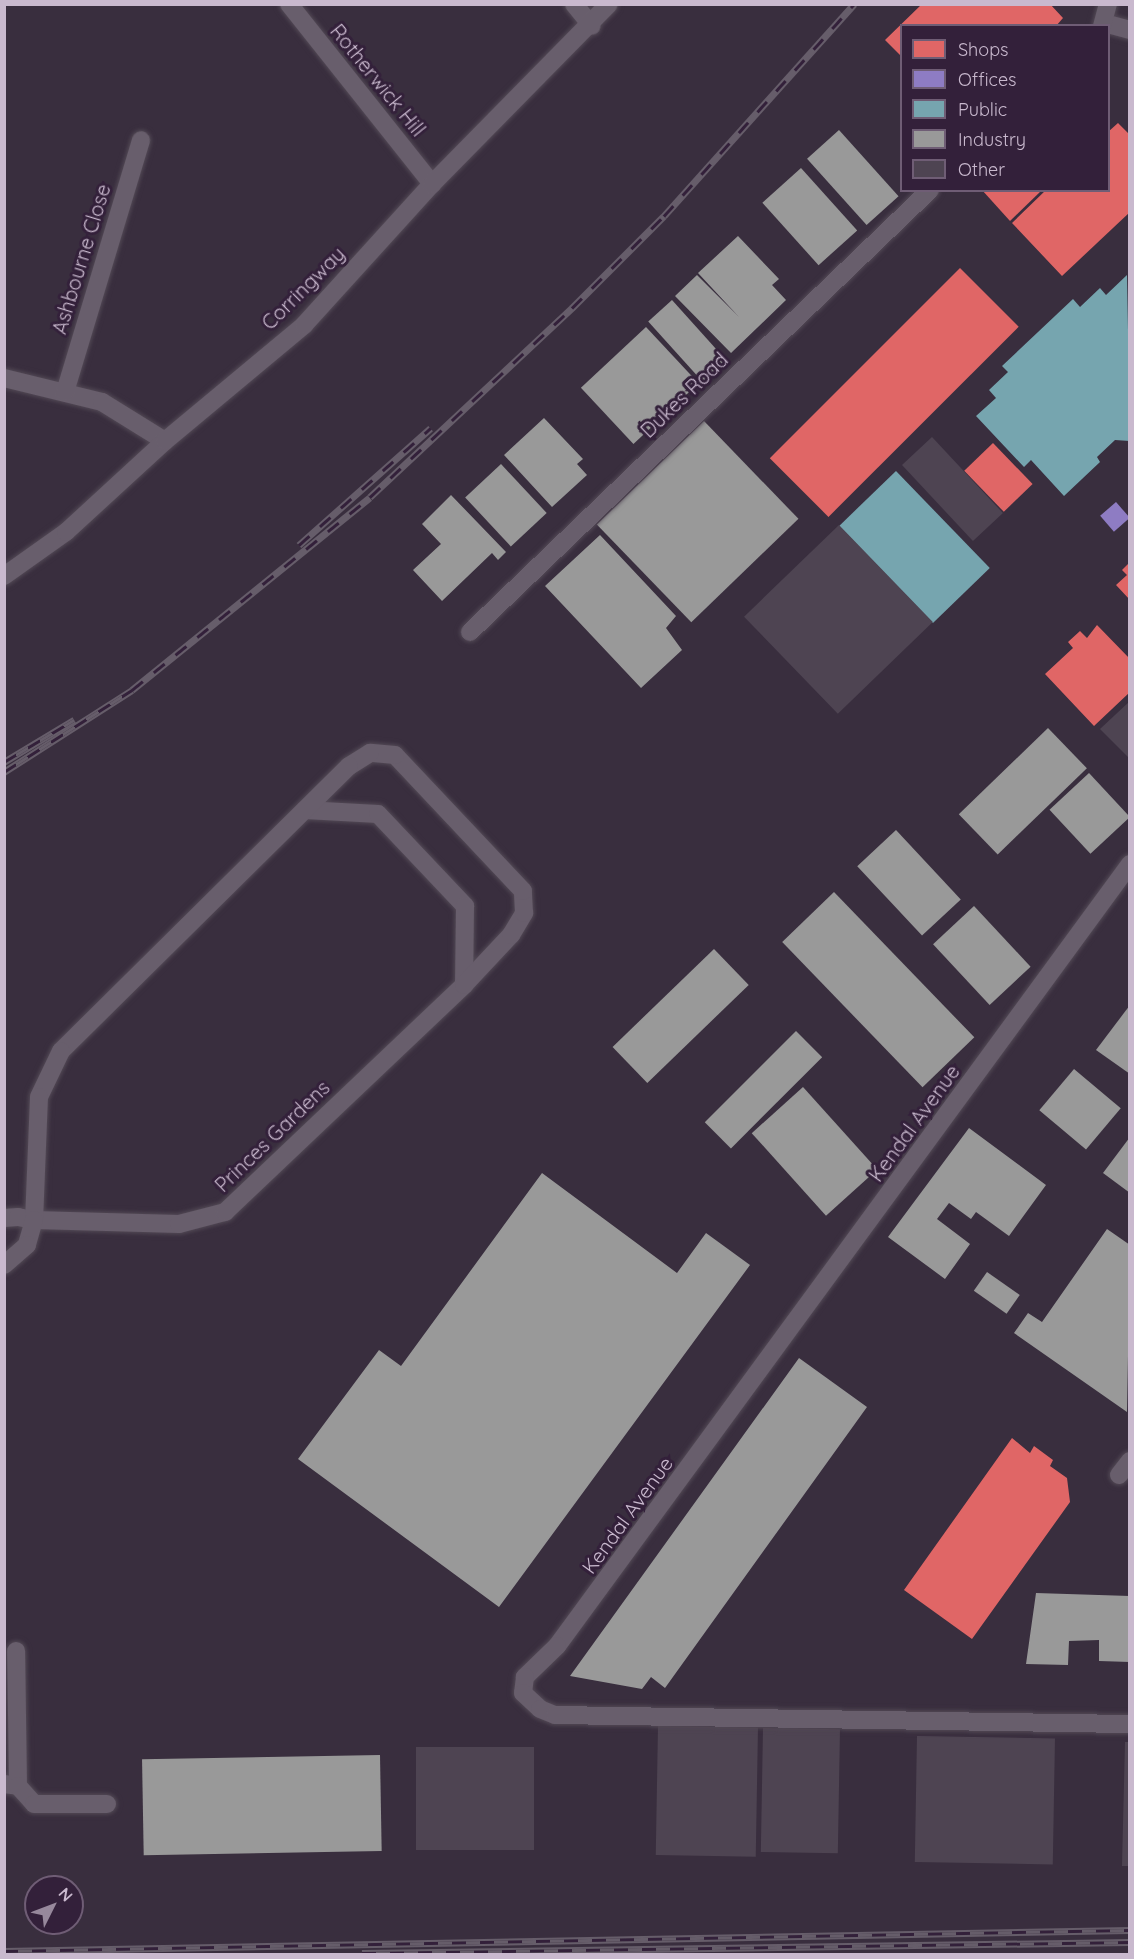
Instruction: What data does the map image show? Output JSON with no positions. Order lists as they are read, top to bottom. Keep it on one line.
{"streets":{"street":["Rotherwick Hill","Ashbourne Close","Corringway","Dukes Road","Kendal Avenue","Princes Gardens"]},"crossings":[["Rotherwick Hill","Corringway"]],"legend":["Shops","Offices","Public","Industry","Other"],"north":"top right"}
